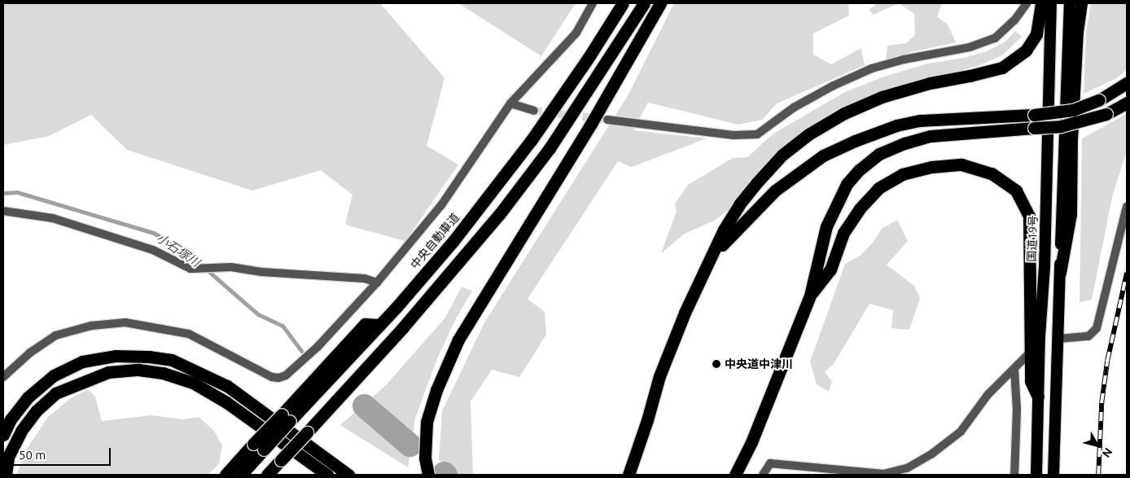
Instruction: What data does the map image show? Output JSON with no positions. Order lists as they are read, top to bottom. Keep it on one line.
{"streets":{"highway":["国道19号","中央自動車道"]},"water":["小石塚川"],"places":["中央道中津川"],"scale_bar":"50 m","north":"bottom right"}
